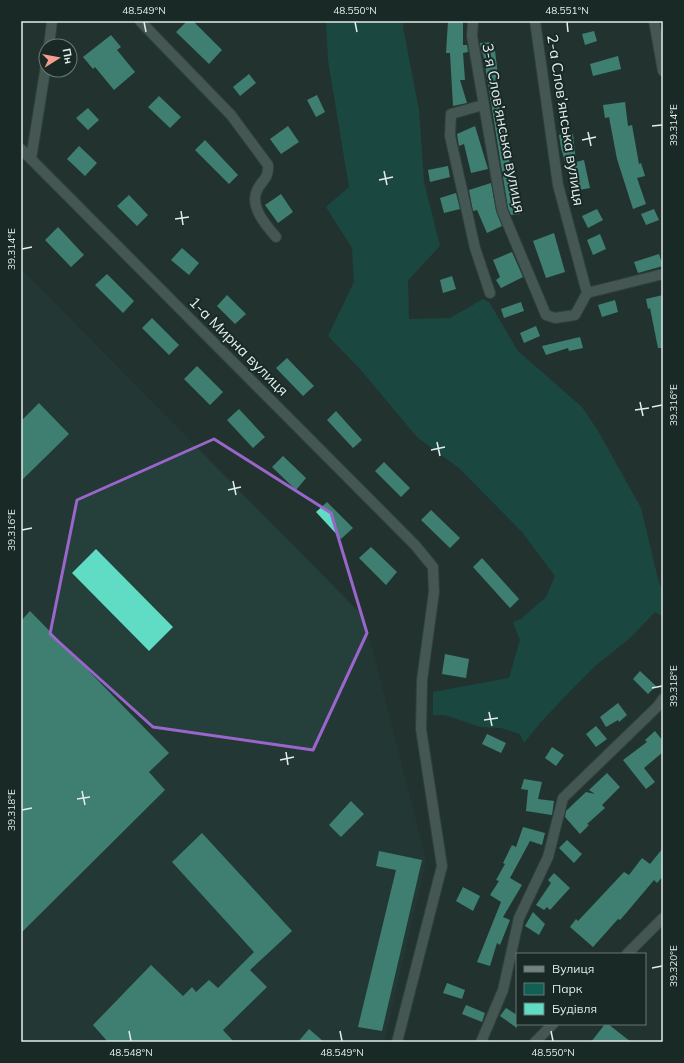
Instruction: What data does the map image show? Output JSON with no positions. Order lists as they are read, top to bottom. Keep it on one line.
{"streets":{"street":["2-а Слов’янська вулиця","3-я Слов’янська вулиця","1-а Мирна вулиця"]},"crossings":[["2-а Слов’янська вулиця","3-я Слов’янська вулиця"]],"legend":["Вулиця","Парк","Будівля"],"north":"right","coordinates":["48.549°N","48.550°N","48.551°N","39.314°E","39.316°E","39.318°E","39.320°E","48.548°N"]}
